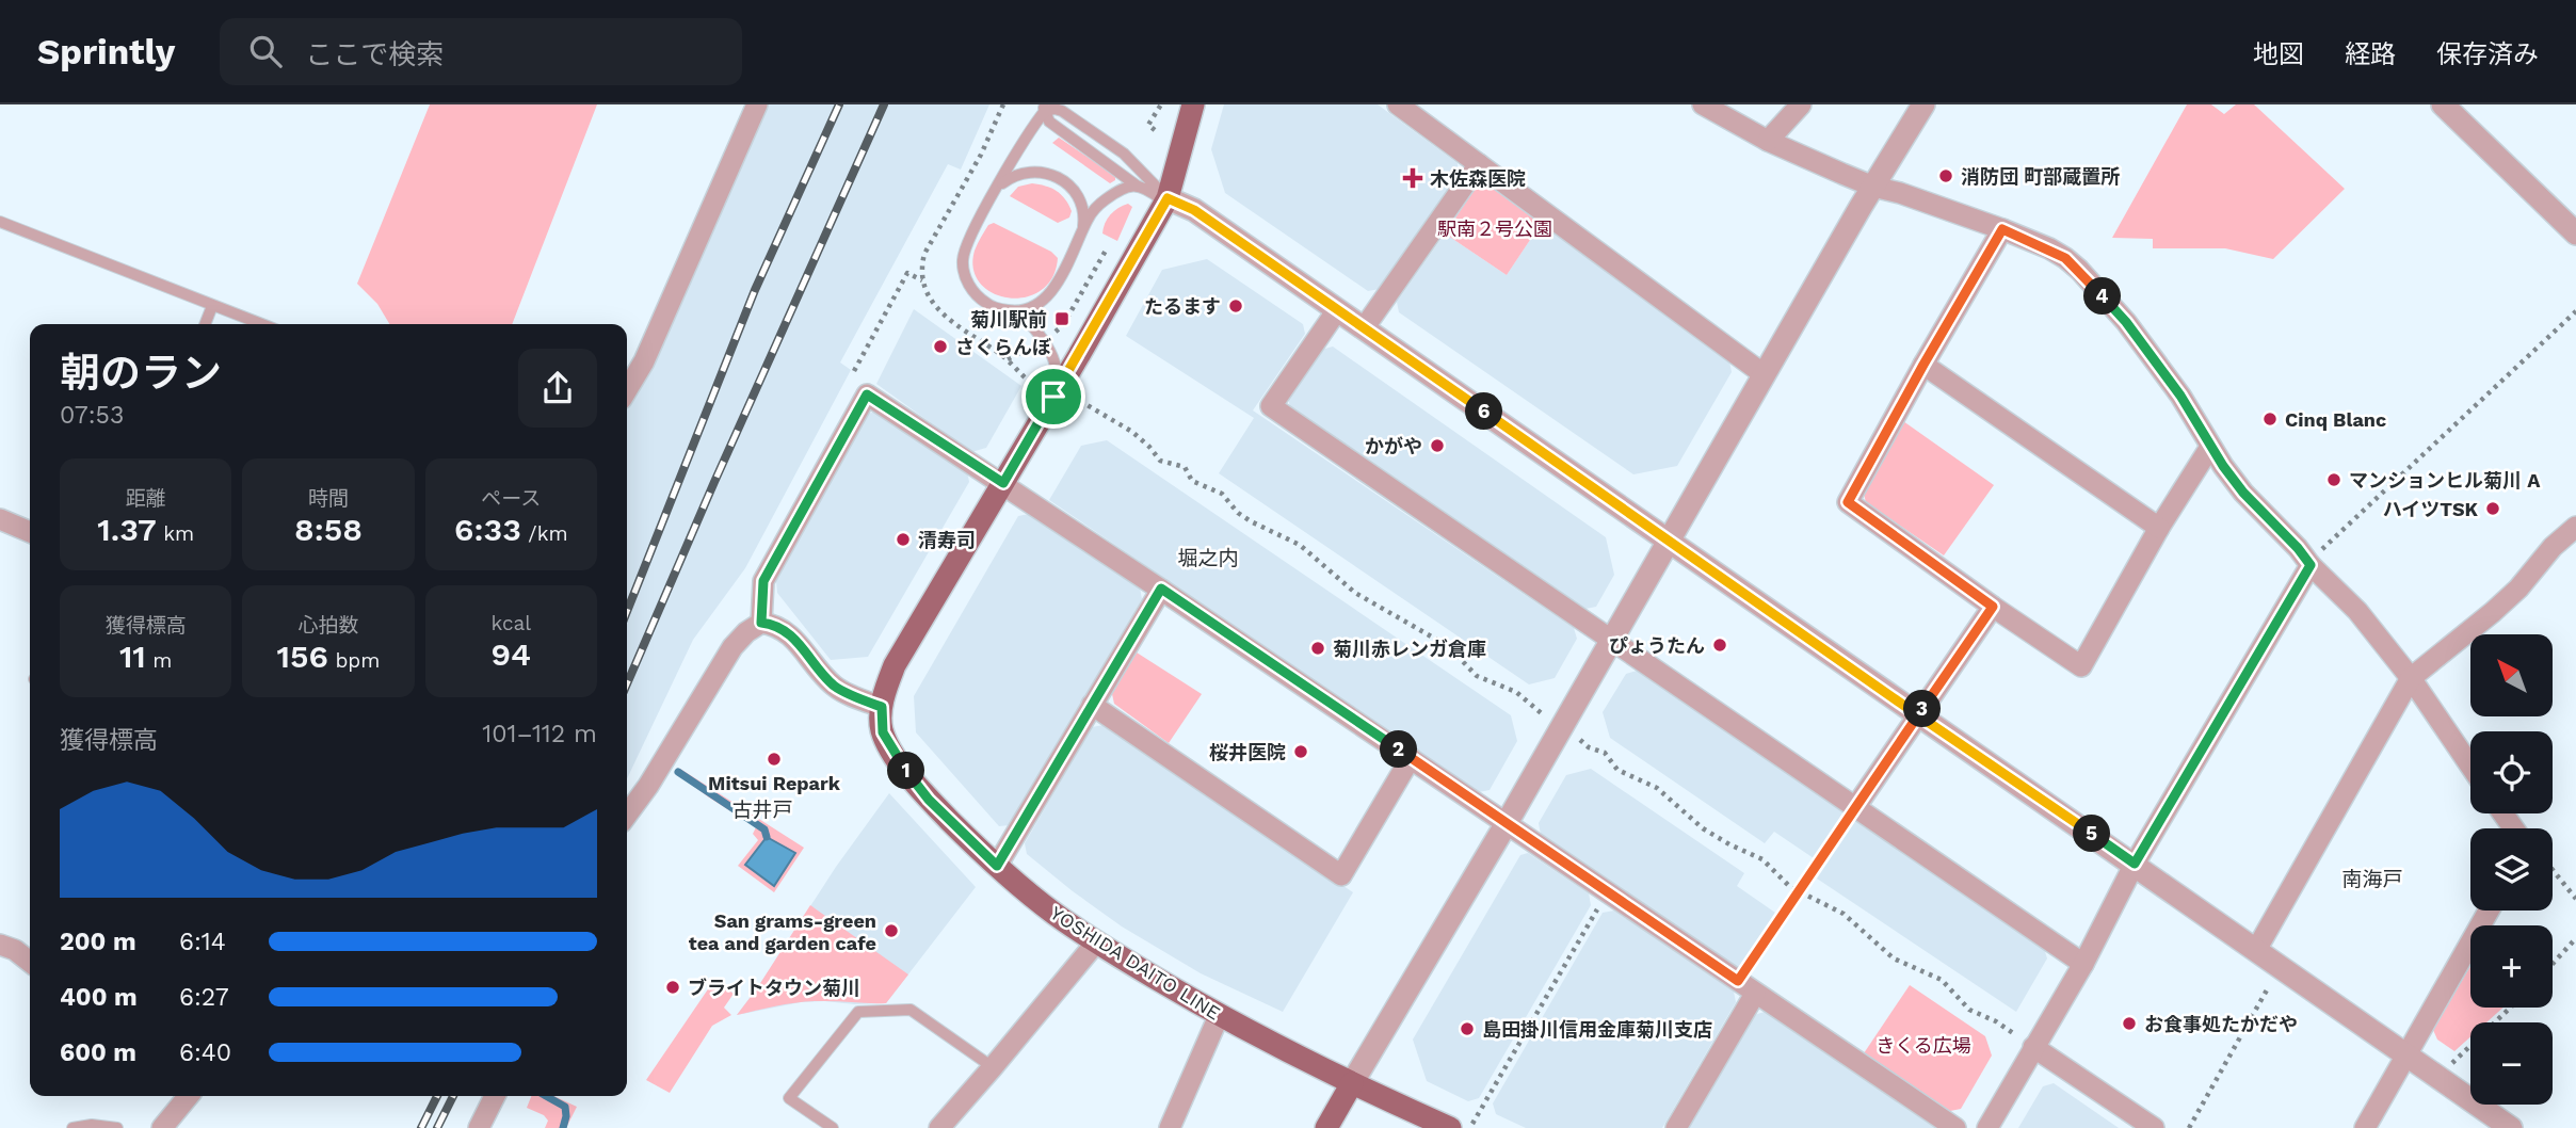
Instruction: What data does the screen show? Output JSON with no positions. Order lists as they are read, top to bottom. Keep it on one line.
{"streets":{"main road":["YOSHIDA DAITO LINE"]},"districts":["堀之内","古井戸","南海戸"],"parks":["駅南２号公園","きくる広場"],"places":{"other":["消防団 町部蔵置所","たるます","さくらんぼ","Cinq Blanc","かがや","マンションヒル菊川 A","ハイツTSK","清寿司","ぴょうたん","菊川赤レンガ倉庫","桜井医院","Mitsui Repark","San grams-green tea and garden cafe","ブライトタウン菊川","お食事処たかだや","島田掛川信用金庫菊川支店"],"health":["木佐森医院"],"transit":["菊川駅前"]},"north":"top left","page":{"header":"Sprintly","search":"ここで検索","nav":["地図","経路","保存済み"],"pins":["4","6","3","2","1","5"],"heading":["朝のラン","07:53"],"stats":[["距離","1.37 km"],["時間","8:58"],["ペース","6:33 /km"],["獲得標高","11 m"],["心拍数","156 bpm"],["kcal","94"]],"map_buttons":["+","−"],"chart":["獲得標高","101–112 m"],"list":[{"name":"200 m","note":"6:14"},{"name":"400 m","note":"6:27"},{"name":"600 m","note":"6:40"}]}}
